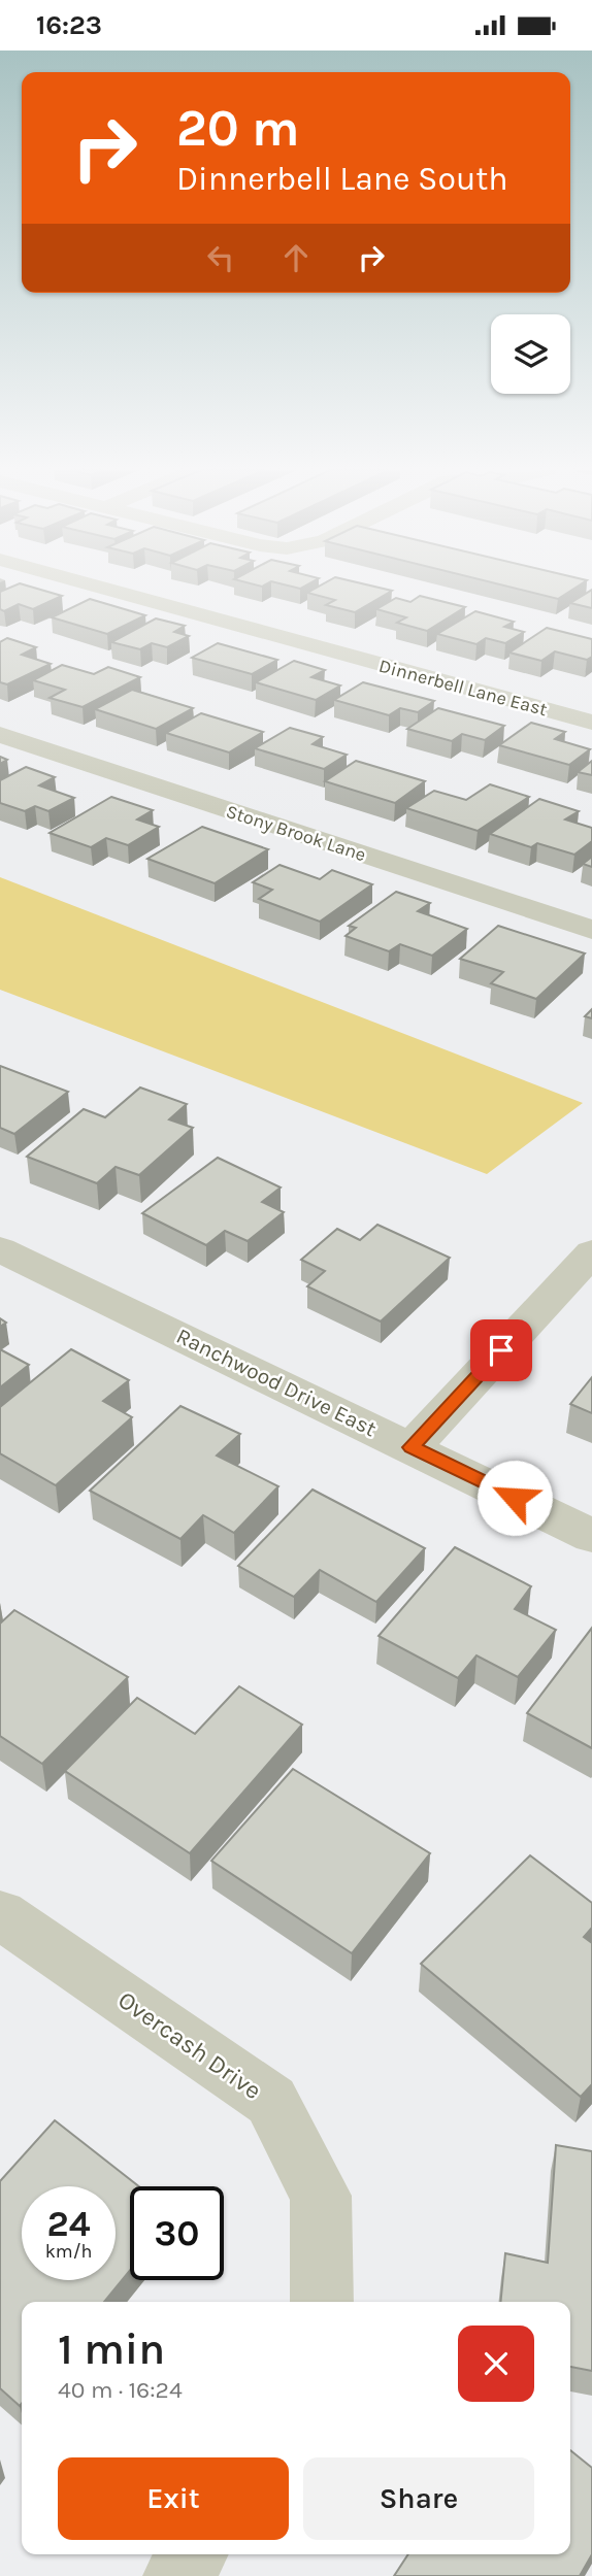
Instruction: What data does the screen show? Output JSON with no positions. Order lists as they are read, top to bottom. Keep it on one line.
{"streets":{"street":["Dinnerbell Lane East","Stony Brook Lane","Ranchwood Drive East","Overcash Drive"]},"page":{"status":"16:23","turn":["20 m","Dinnerbell Lane South"],"speed":"24 km/h","limit":"30","heading":["1 min","40 m · 16:24"],"buttons":["Exit","Share"]}}
